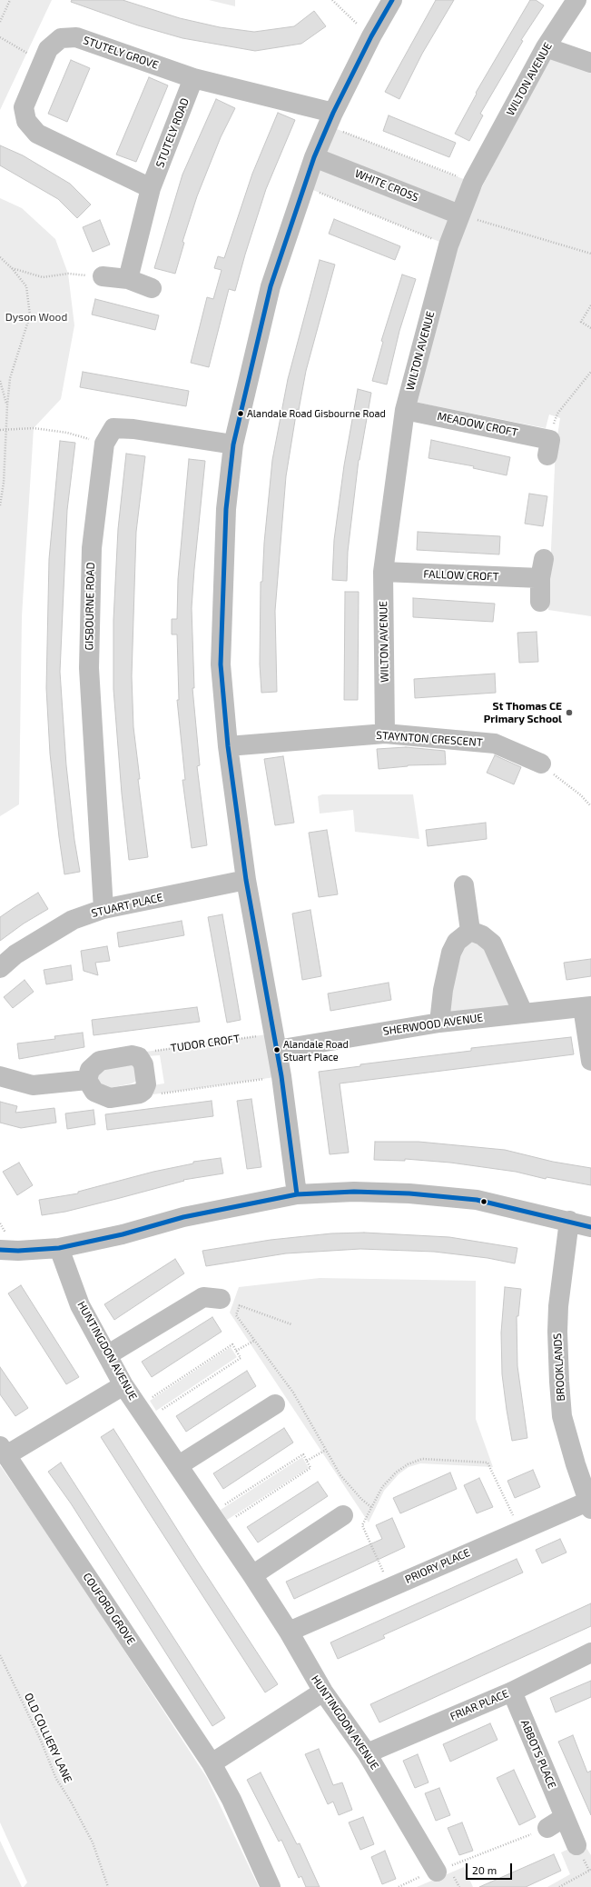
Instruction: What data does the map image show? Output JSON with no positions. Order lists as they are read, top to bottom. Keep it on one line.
{"streets":{"street":["STUTELY GROVE","WILTON AVENUE","STUTELY ROAD","WHITE CROSS","MEADOW CROFT","FALLOW CROFT","GISBOURNE ROAD","STAYNTON CRESCENT","STUART PLACE","SHERWOOD AVENUE","HUNTINGDON AVENUE","BROOKLANDS","PRIORY PLACE","COUFORD GROVE","FRIAR PLACE","ABBOTS PLACE"],"path":["TUDOR CROFT","OLD COLLIERY LANE"]},"crossings":[["STUTELY GROVE","STUTELY ROAD"],["WILTON AVENUE","WHITE CROSS"],["WILTON AVENUE","MEADOW CROFT"],["WILTON AVENUE","FALLOW CROFT"],["WILTON AVENUE","STAYNTON CRESCENT"],["GISBOURNE ROAD","STUART PLACE"],["SHERWOOD AVENUE","TUDOR CROFT"],["HUNTINGDON AVENUE","PRIORY PLACE"],["HUNTINGDON AVENUE","COUFORD GROVE"],["HUNTINGDON AVENUE","FRIAR PLACE"],["BROOKLANDS","PRIORY PLACE"],["FRIAR PLACE","ABBOTS PLACE"]],"parks":["Dyson Wood"],"places":["Alandale Road Gisbourne Road","St Thomas CE Primary School","Alandale Road Stuart Place"],"scale_bar":"20 m"}
